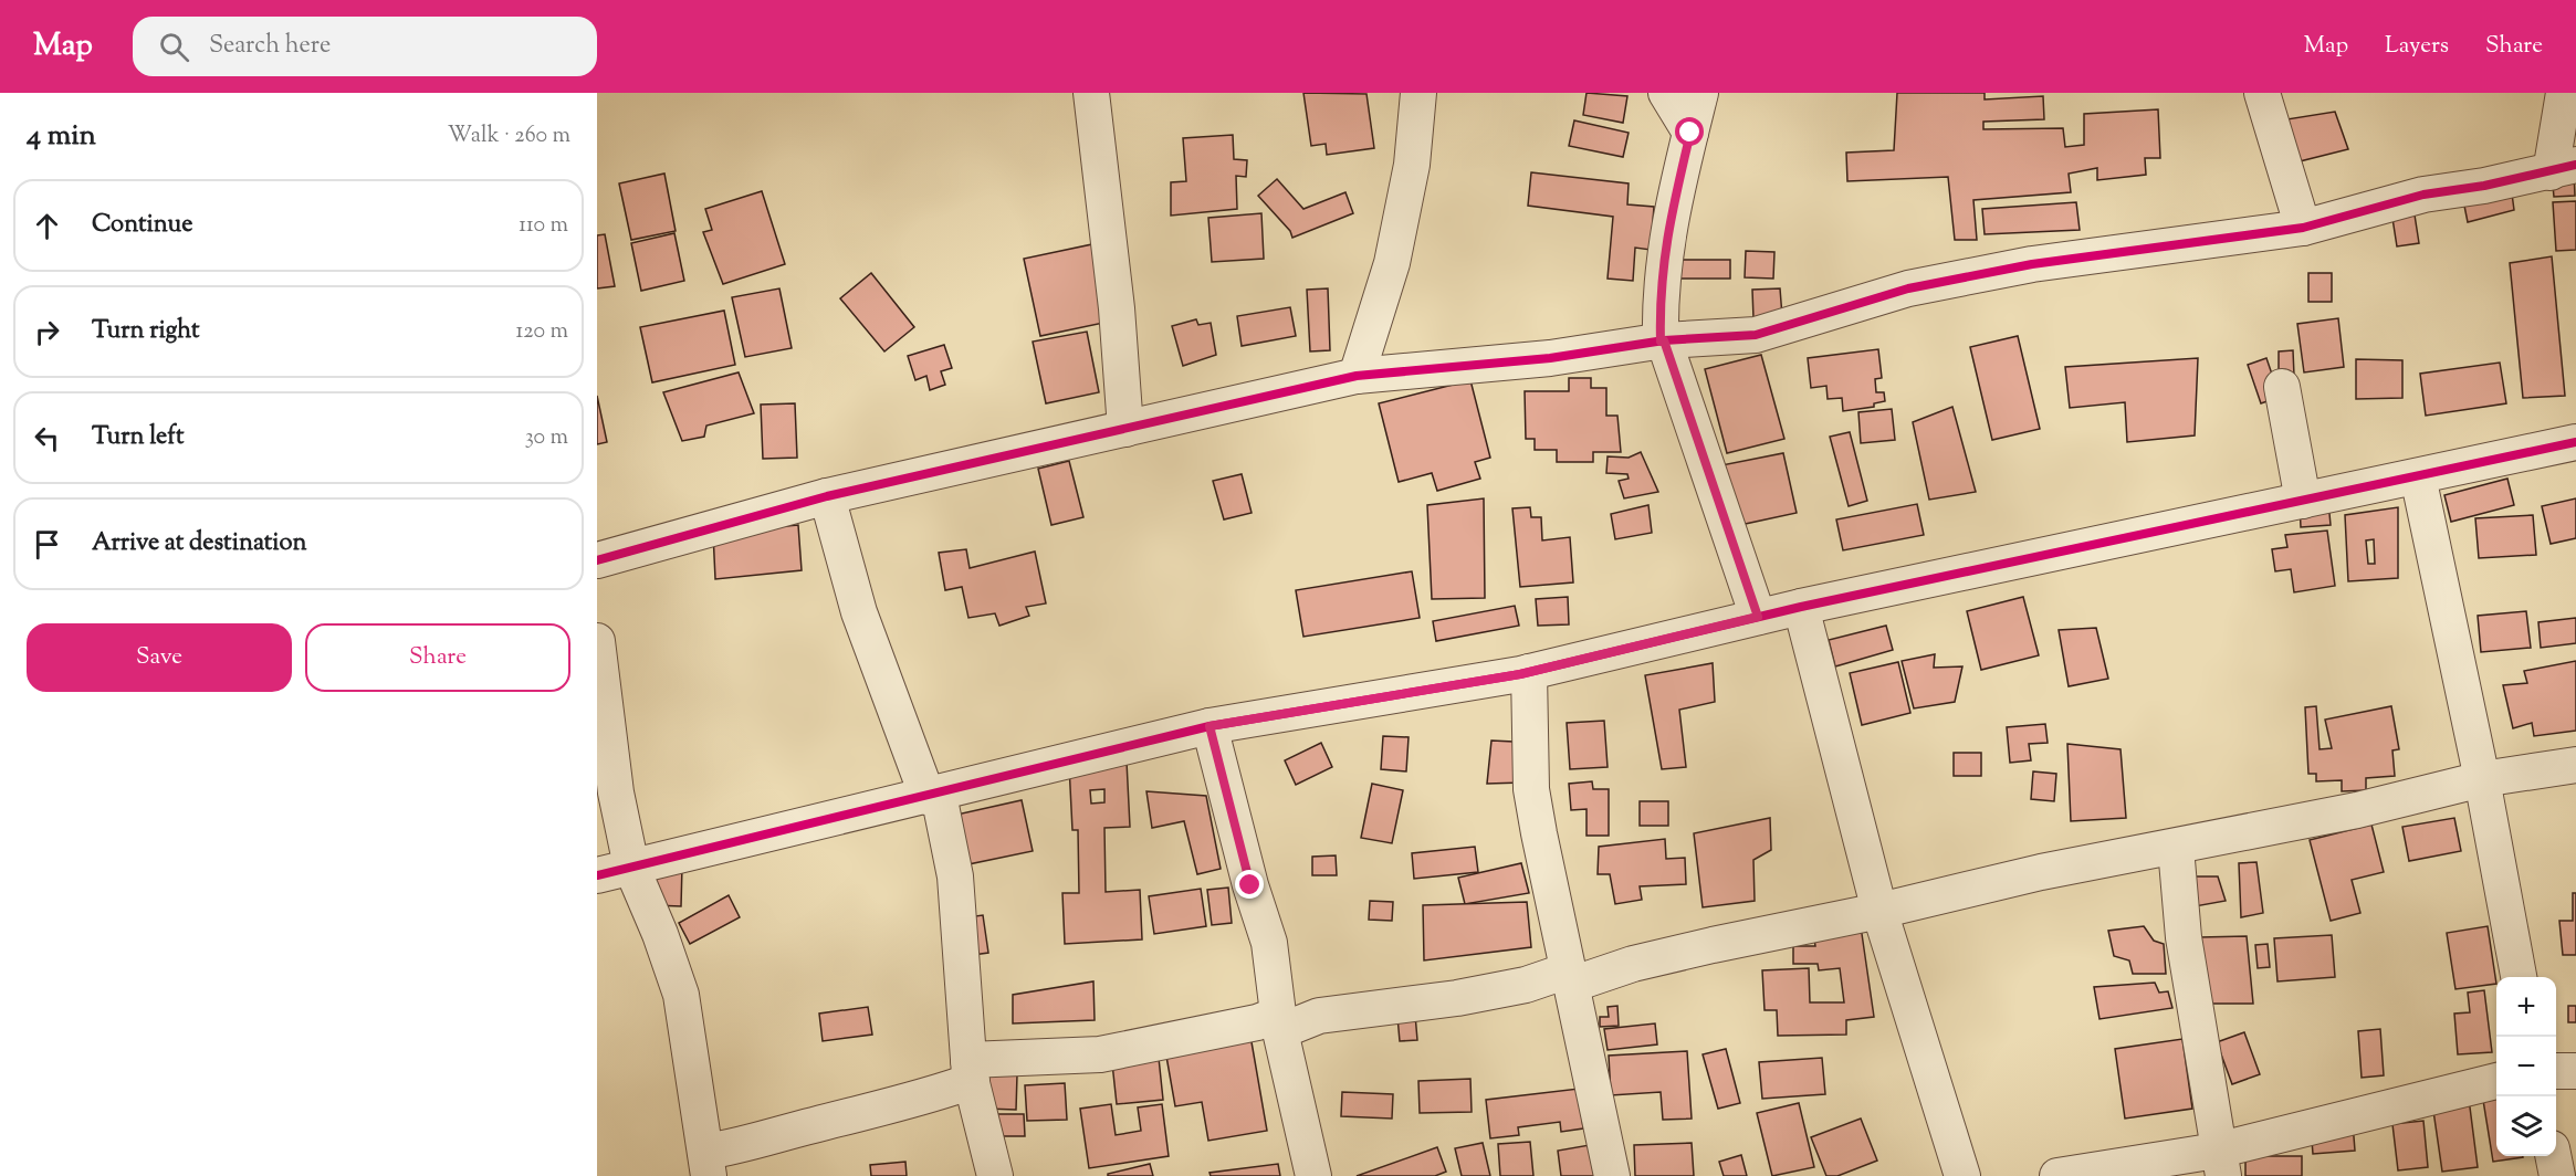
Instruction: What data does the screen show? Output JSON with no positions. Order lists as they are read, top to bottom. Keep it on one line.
{"page":{"header":"Map","search":"Search here","nav":["Map","Layers","Share"],"heading":["4 min","Walk · 260 m"],"list":[["Continue","110 m"],["Turn right","120 m"],["Turn left","30 m"],"Arrive at destination"],"buttons":["Save","Share"],"map_buttons":["+","−"]}}
